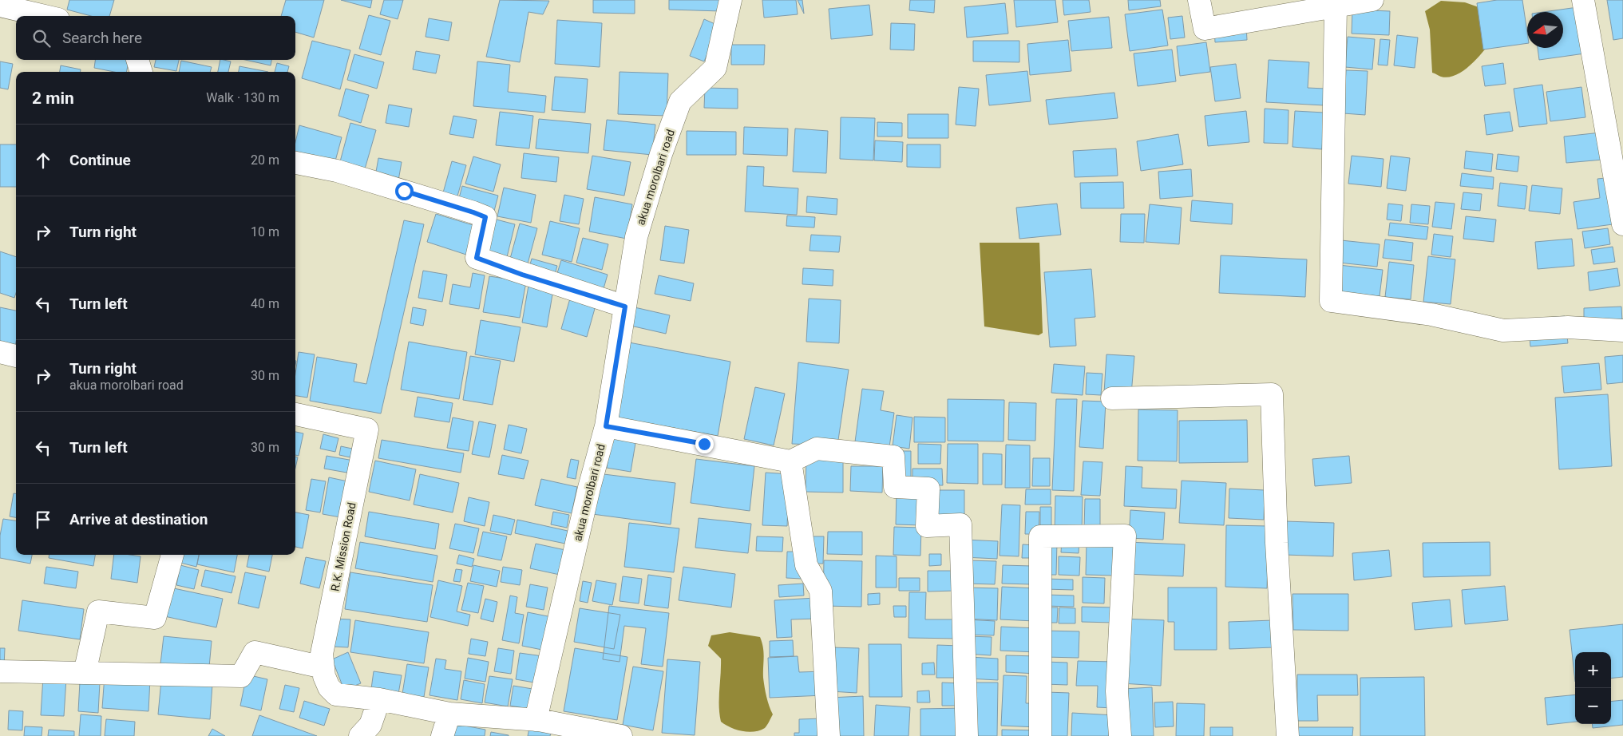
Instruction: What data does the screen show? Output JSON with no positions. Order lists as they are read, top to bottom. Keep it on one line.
{"streets":{"street":["akua morolbari road","R.K. Mission Road"]},"crossings":[["akua morolbari road","R.K. Mission Road"]],"north":"left","page":{"search":"Search here","heading":["2 min","Walk · 130 m"],"list":[["Continue","20 m"],["Turn right","10 m"],["Turn left","40 m"],["Turn right","akua morolbari road","30 m"],["Turn left","30 m"],"Arrive at destination"],"map_buttons":["+","−"]}}
